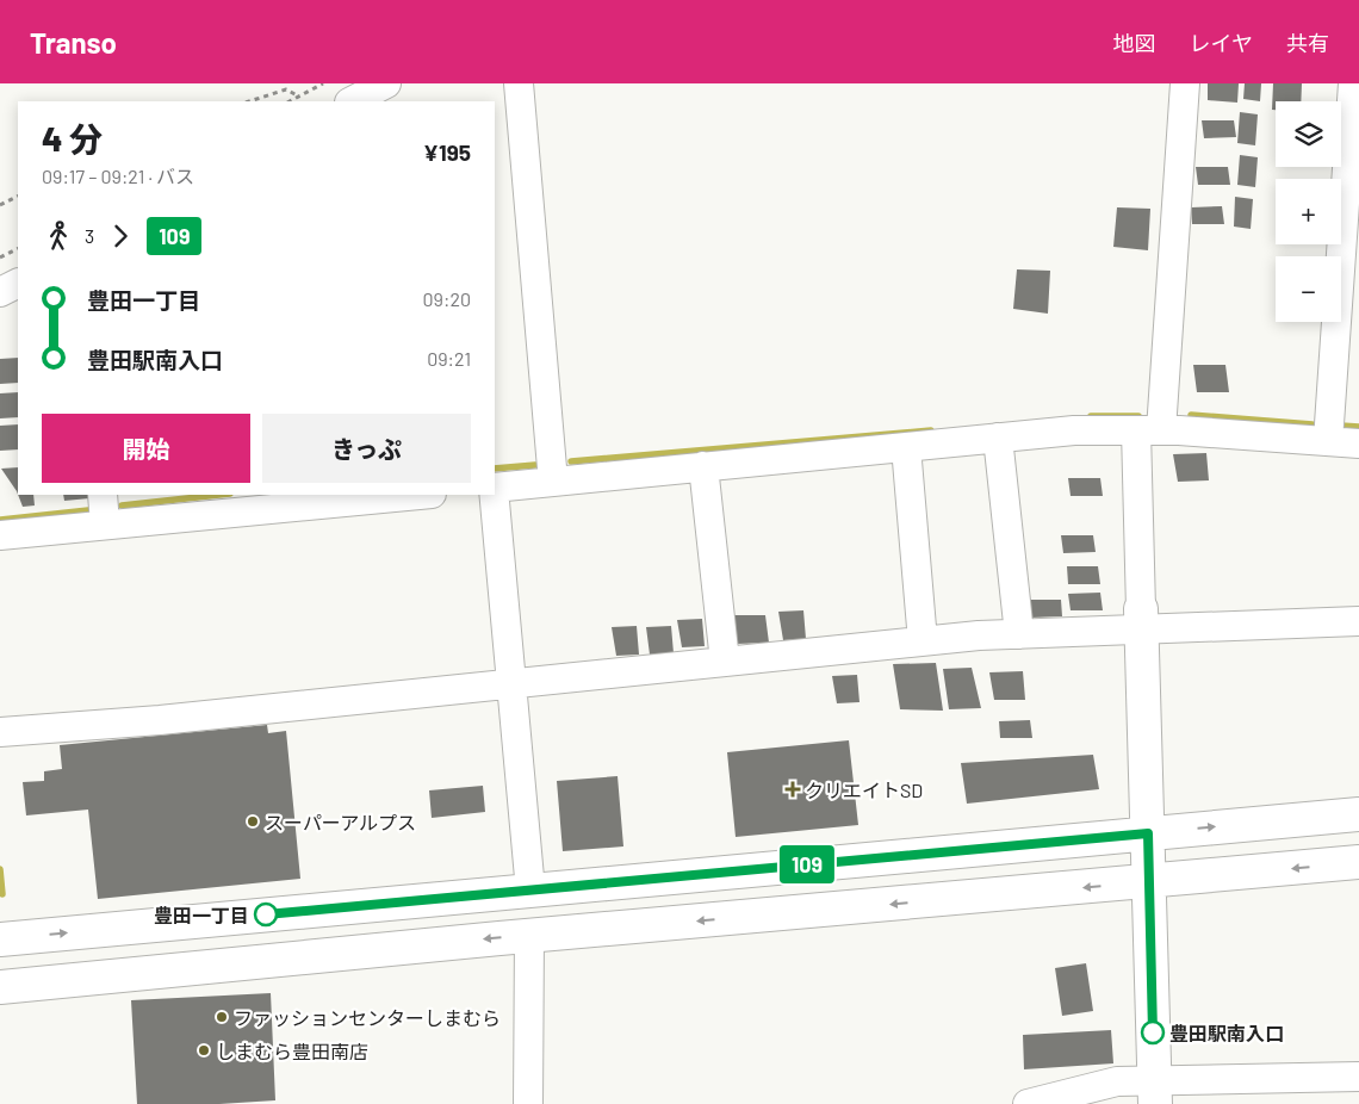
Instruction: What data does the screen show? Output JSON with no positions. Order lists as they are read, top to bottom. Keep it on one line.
{"places":{"health":["クリエイトSD"],"other":["スーパーアルプス","豊田一丁目","ファッションセンターしまむら","豊田駅南入口","しまむら豊田南店"]},"lines":["bus line 109"],"page":{"header":"Transo","nav":["地図","レイヤ","共有"],"on_map":"109","map_buttons":["+","−"],"heading":["4 分","09:17 – 09:21 · バス","¥195"],"legs":["3","109"],"list":[{"name":"豊田一丁目","value":"09:20"},{"name":"豊田駅南入口","value":"09:21"}],"buttons":["開始","きっぷ"]}}
